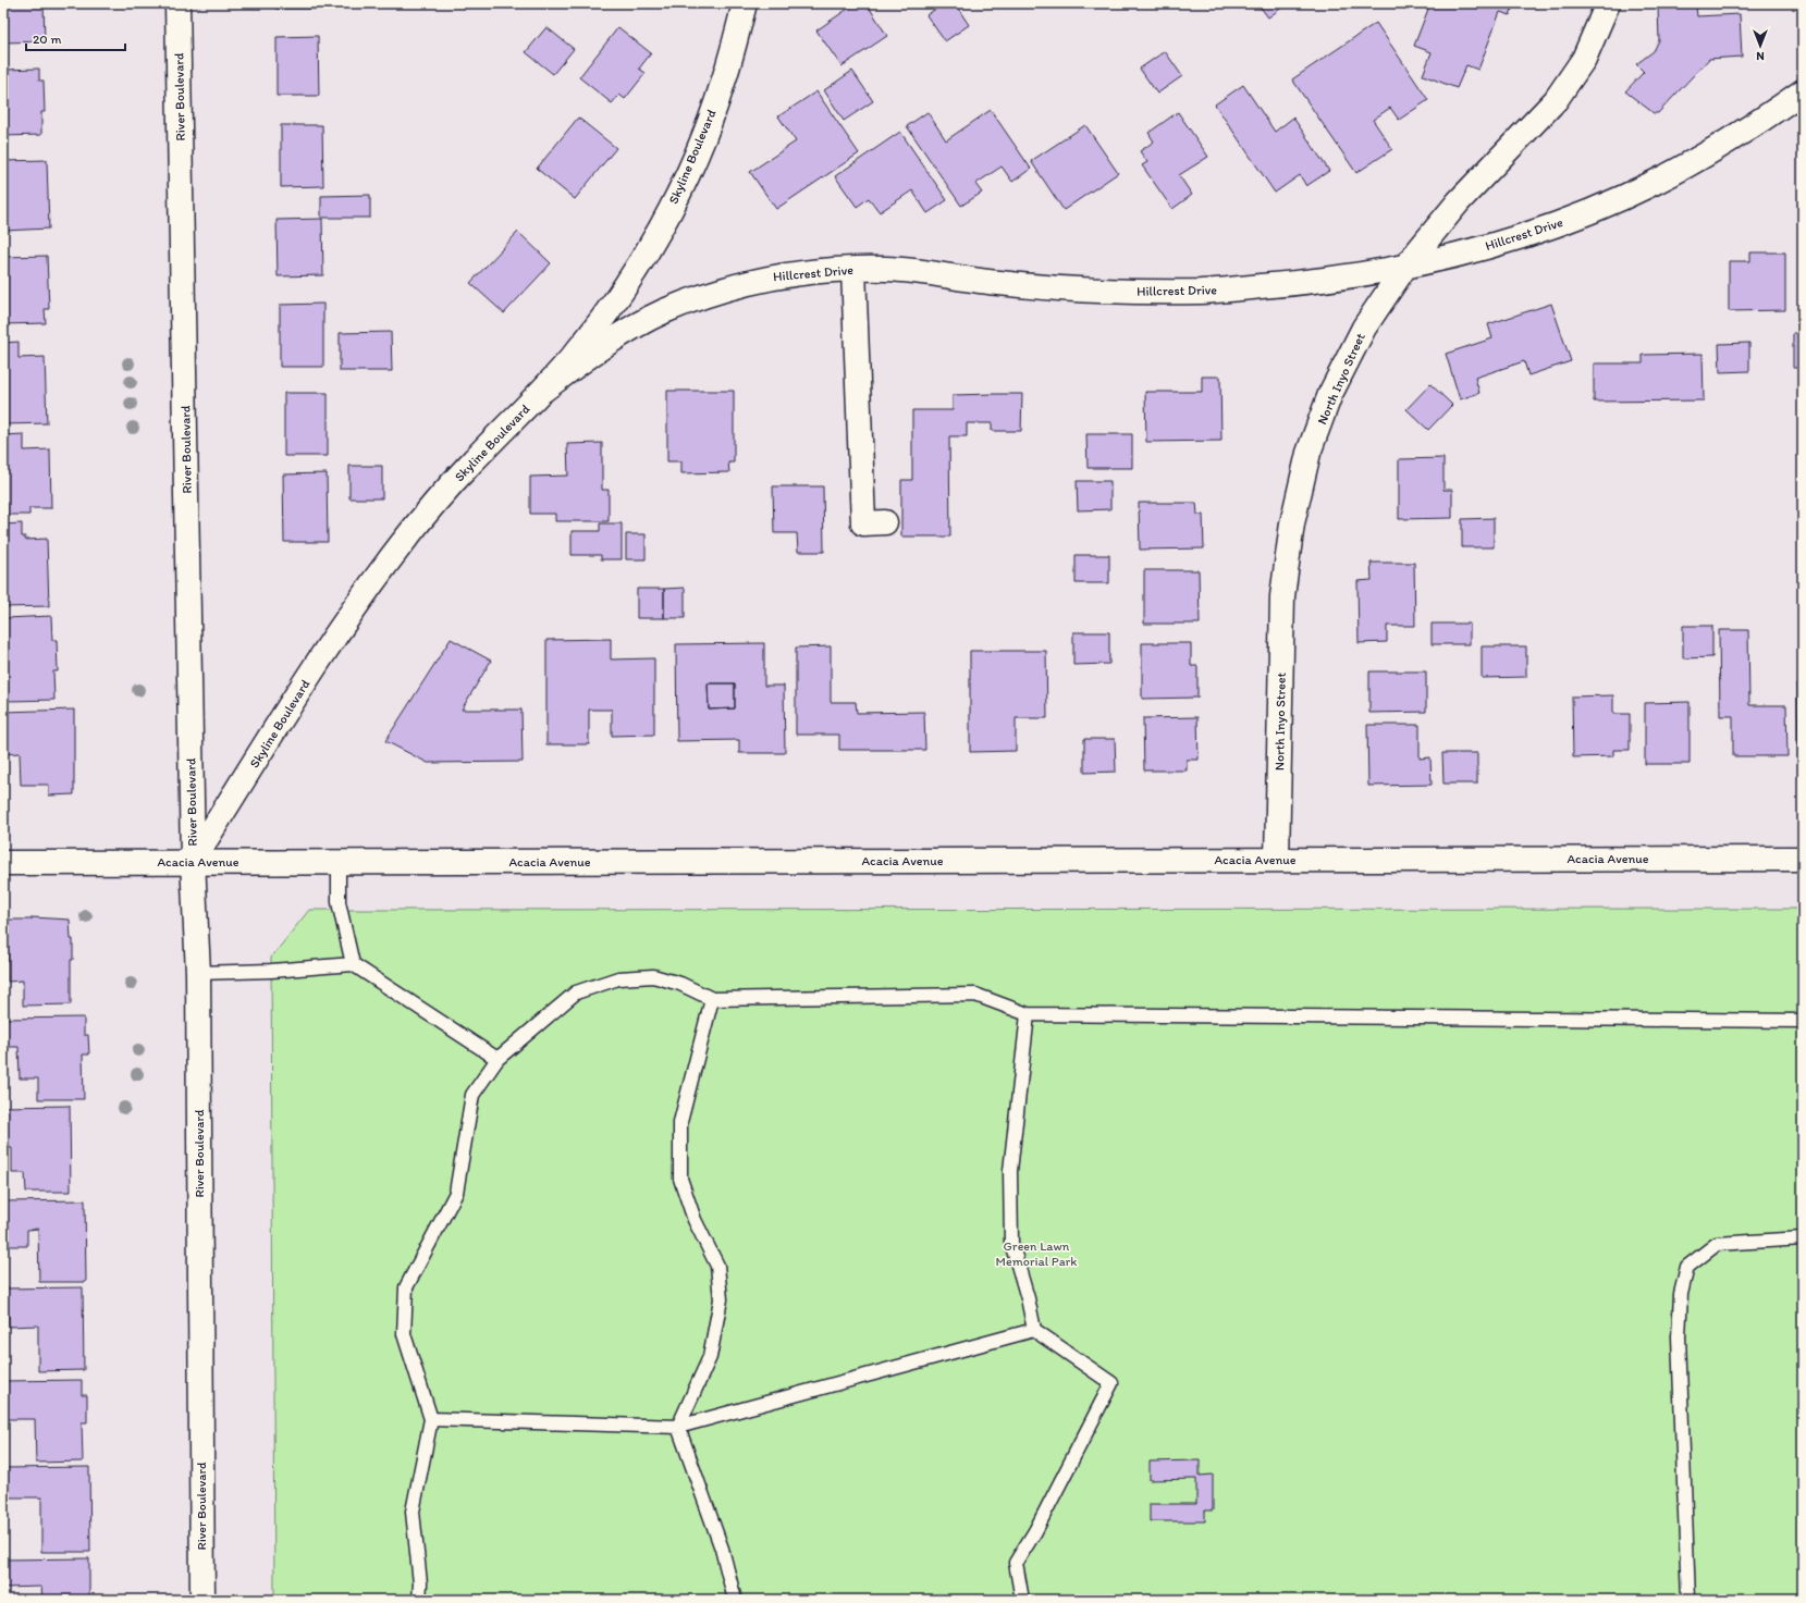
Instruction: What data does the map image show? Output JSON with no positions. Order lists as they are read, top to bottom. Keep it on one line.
{"streets":{"street":["River Boulevard","Skyline Boulevard","Hillcrest Drive","North Inyo Street","Acacia Avenue"]},"crossings":[["River Boulevard","Skyline Boulevard"],["River Boulevard","Acacia Avenue"],["Skyline Boulevard","Hillcrest Drive"],["Skyline Boulevard","Acacia Avenue"],["Hillcrest Drive","North Inyo Street"],["North Inyo Street","Acacia Avenue"]],"parks":["Green Lawn Memorial Park"],"scale_bar":"20 m","north":"bottom"}
